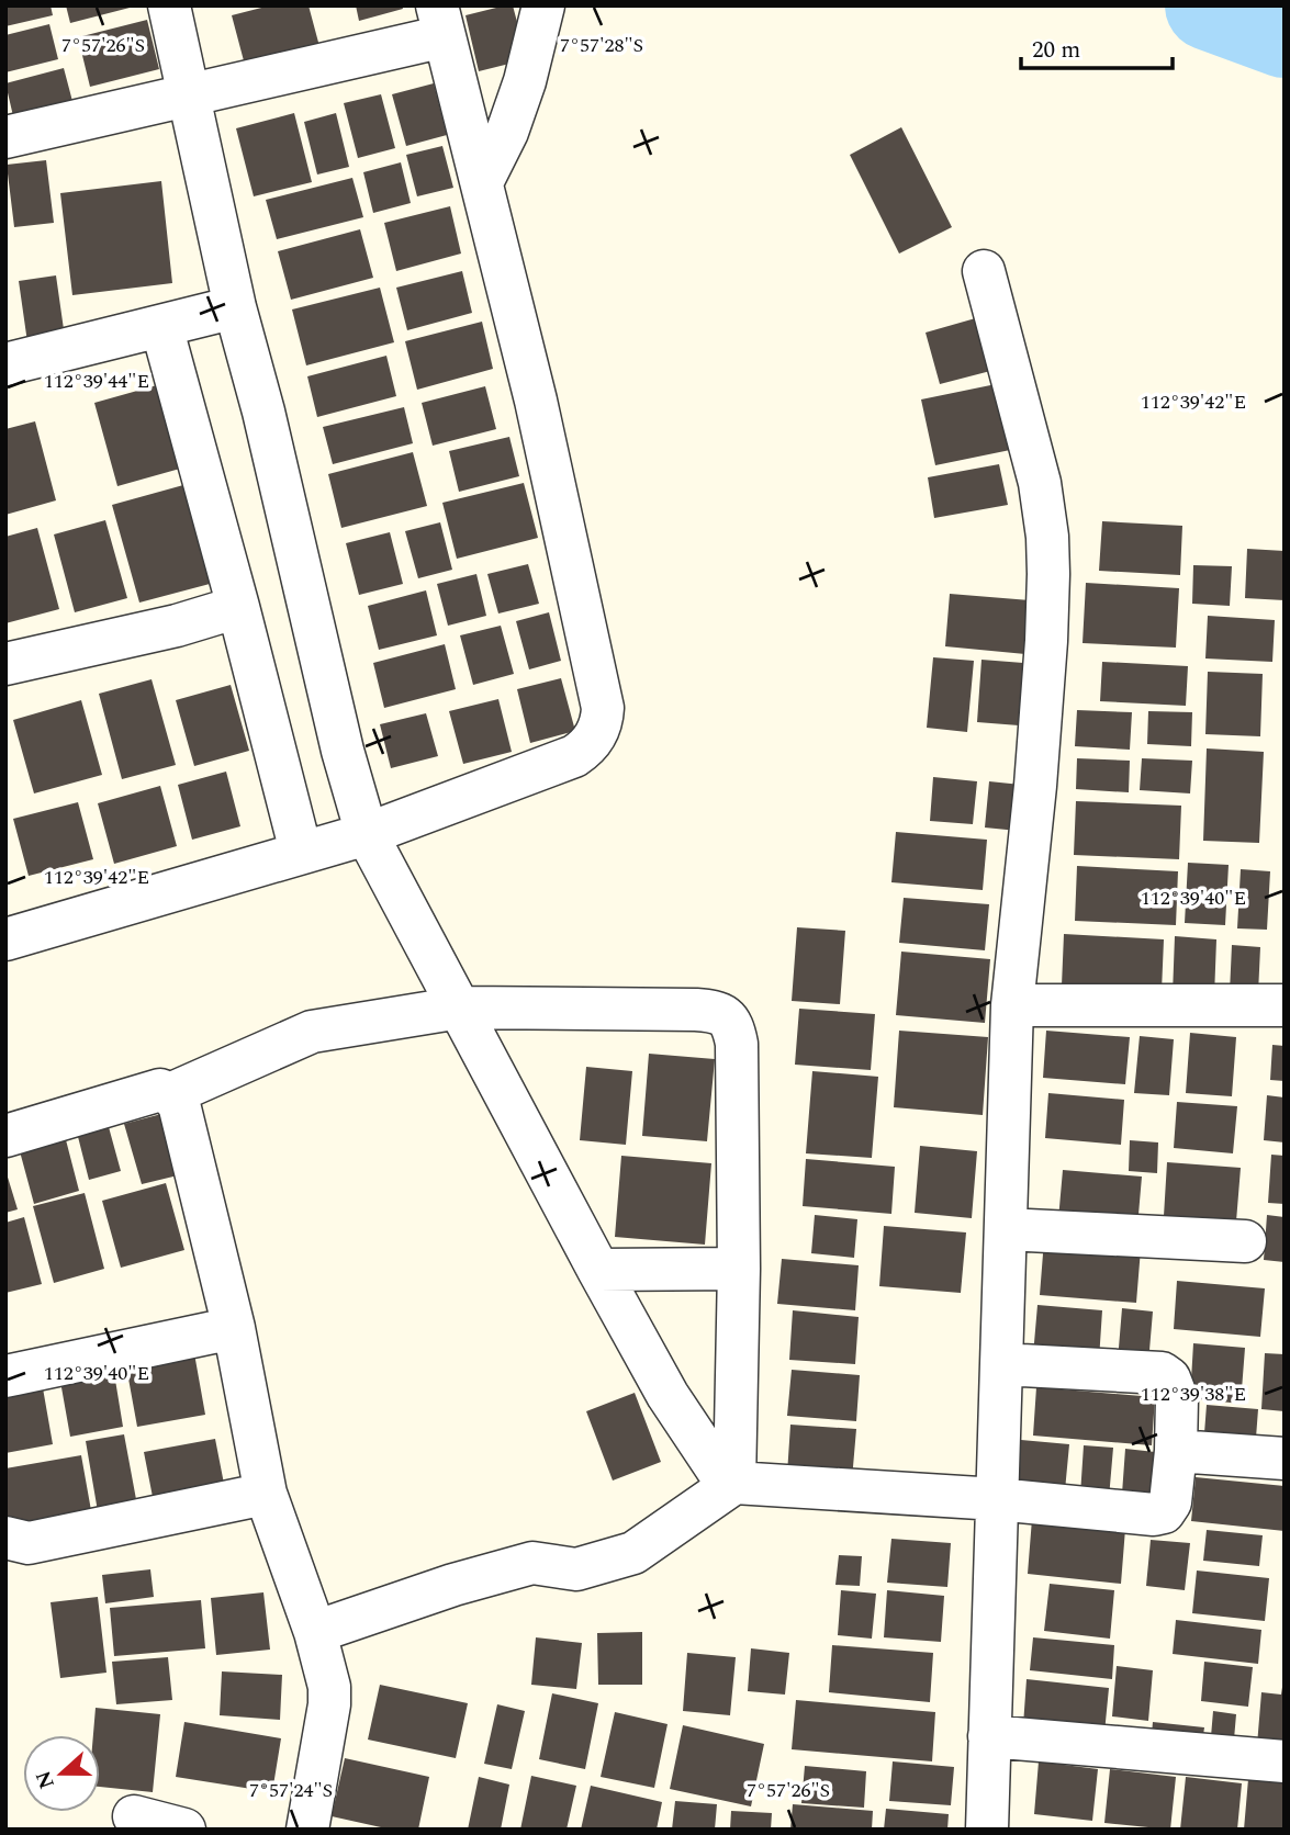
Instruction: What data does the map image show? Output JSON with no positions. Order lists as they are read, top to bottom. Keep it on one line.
{"scale_bar":"20 m","north":"left","coordinates":["7°57'26\"S","7°57'28\"S","112°39'44\"E","112°39'42\"E","112°39'40\"E","112°39'38\"E","7°57'24\"S"]}
